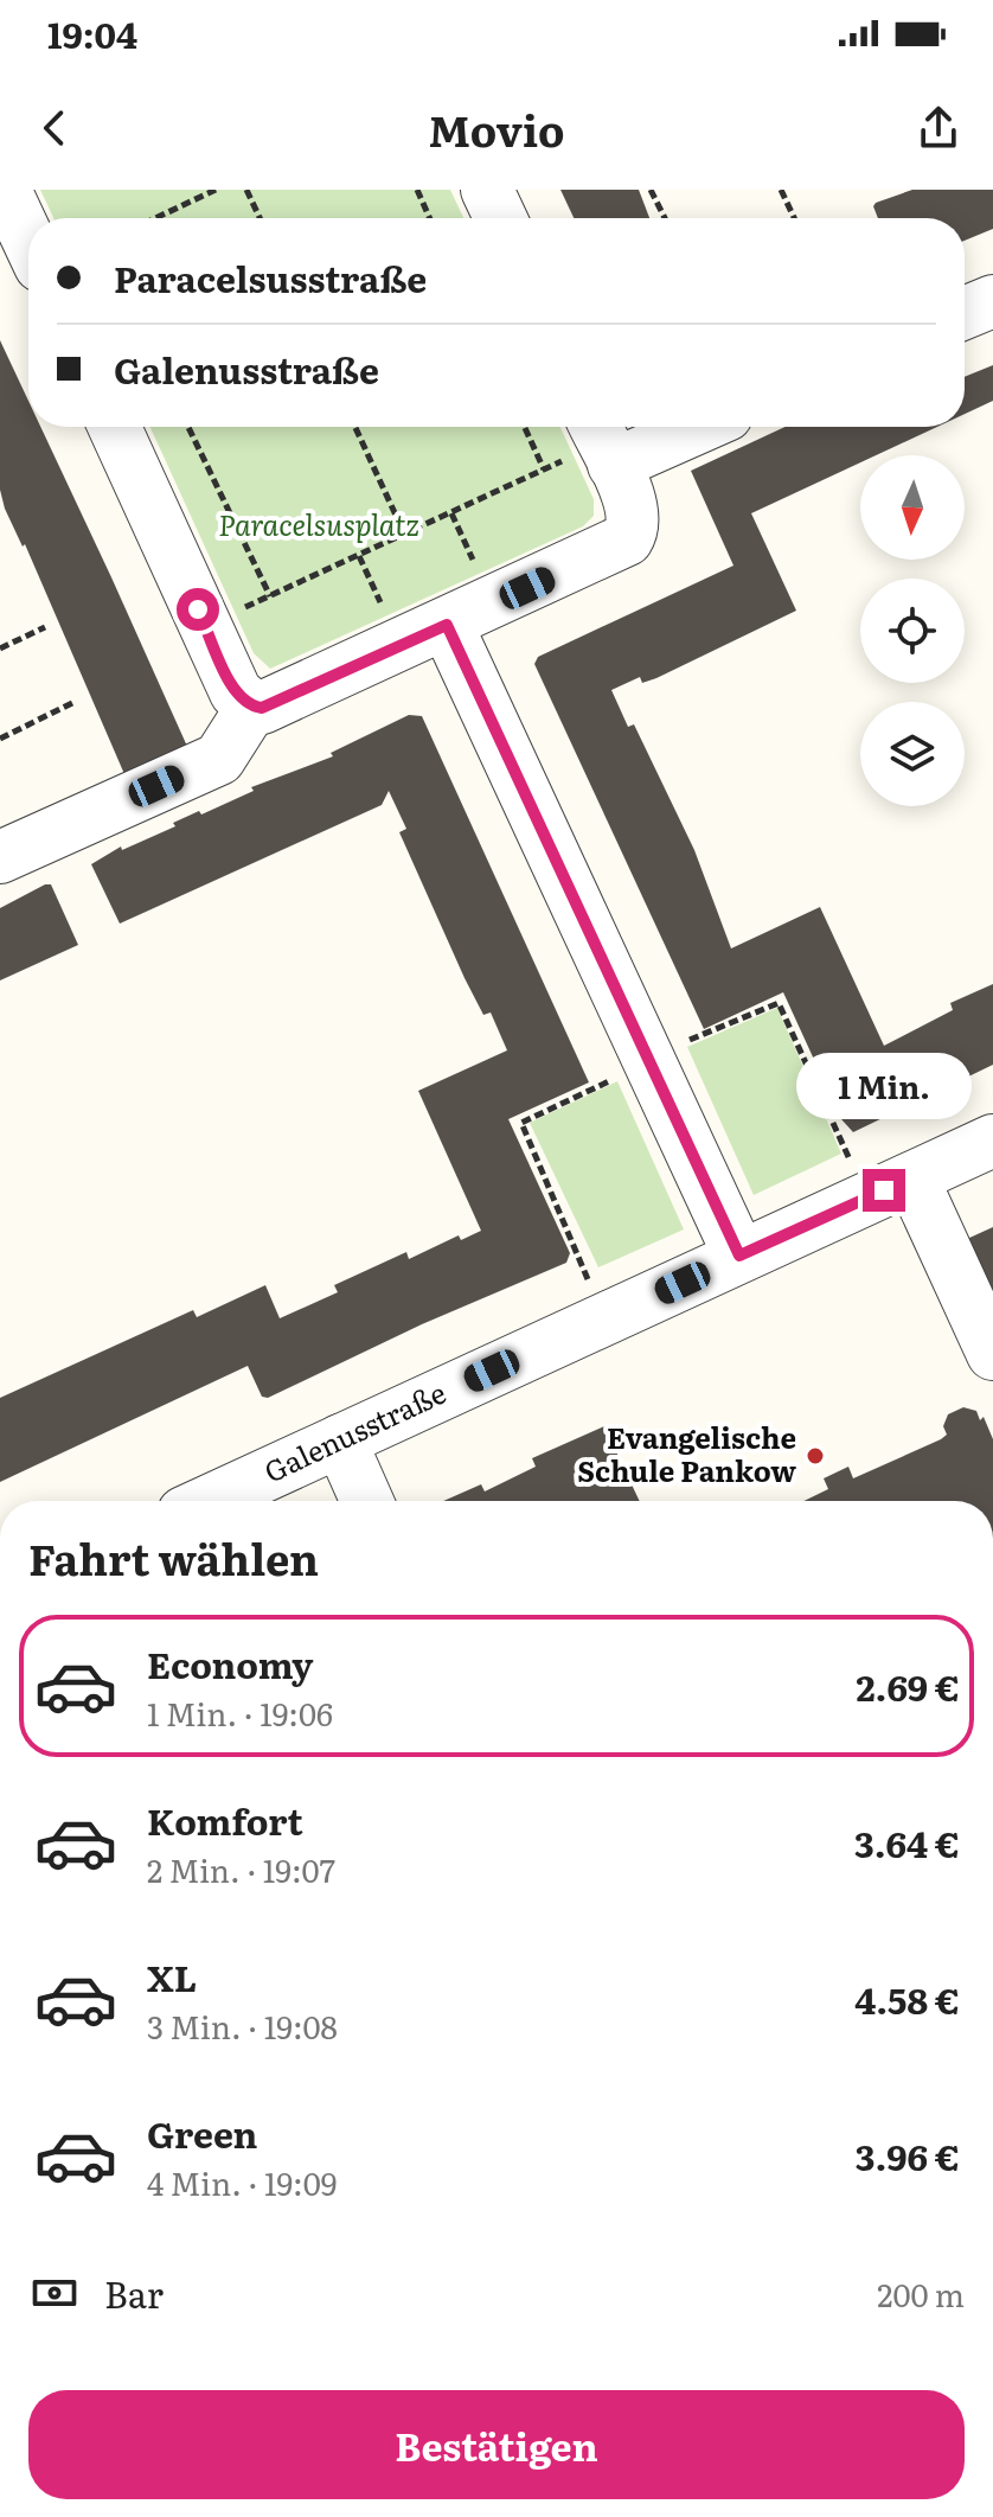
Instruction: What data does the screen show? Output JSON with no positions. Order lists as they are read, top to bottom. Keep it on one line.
{"streets":{"street":["Galenusstraße"]},"parks":["Paracelsusplatz"],"places":["Evangelische Schule Pankow"],"north":"bottom","page":{"status":"19:04","header":"Movio","banner":["Paracelsusstraße","Galenusstraße"],"bubble":"1 Min.","heading":"Fahrt wählen","list":[{"name":"Economy","note":"1 Min. · 19:06","value":"2.69 €"},{"name":"Komfort","note":"2 Min. · 19:07","value":"3.64 €"},{"name":"XL","note":"3 Min. · 19:08","value":"4.58 €"},{"name":"Green","note":"4 Min. · 19:09","value":"3.96 €"}],"pay":["Bar","200 m"],"buttons":"Bestätigen"}}
